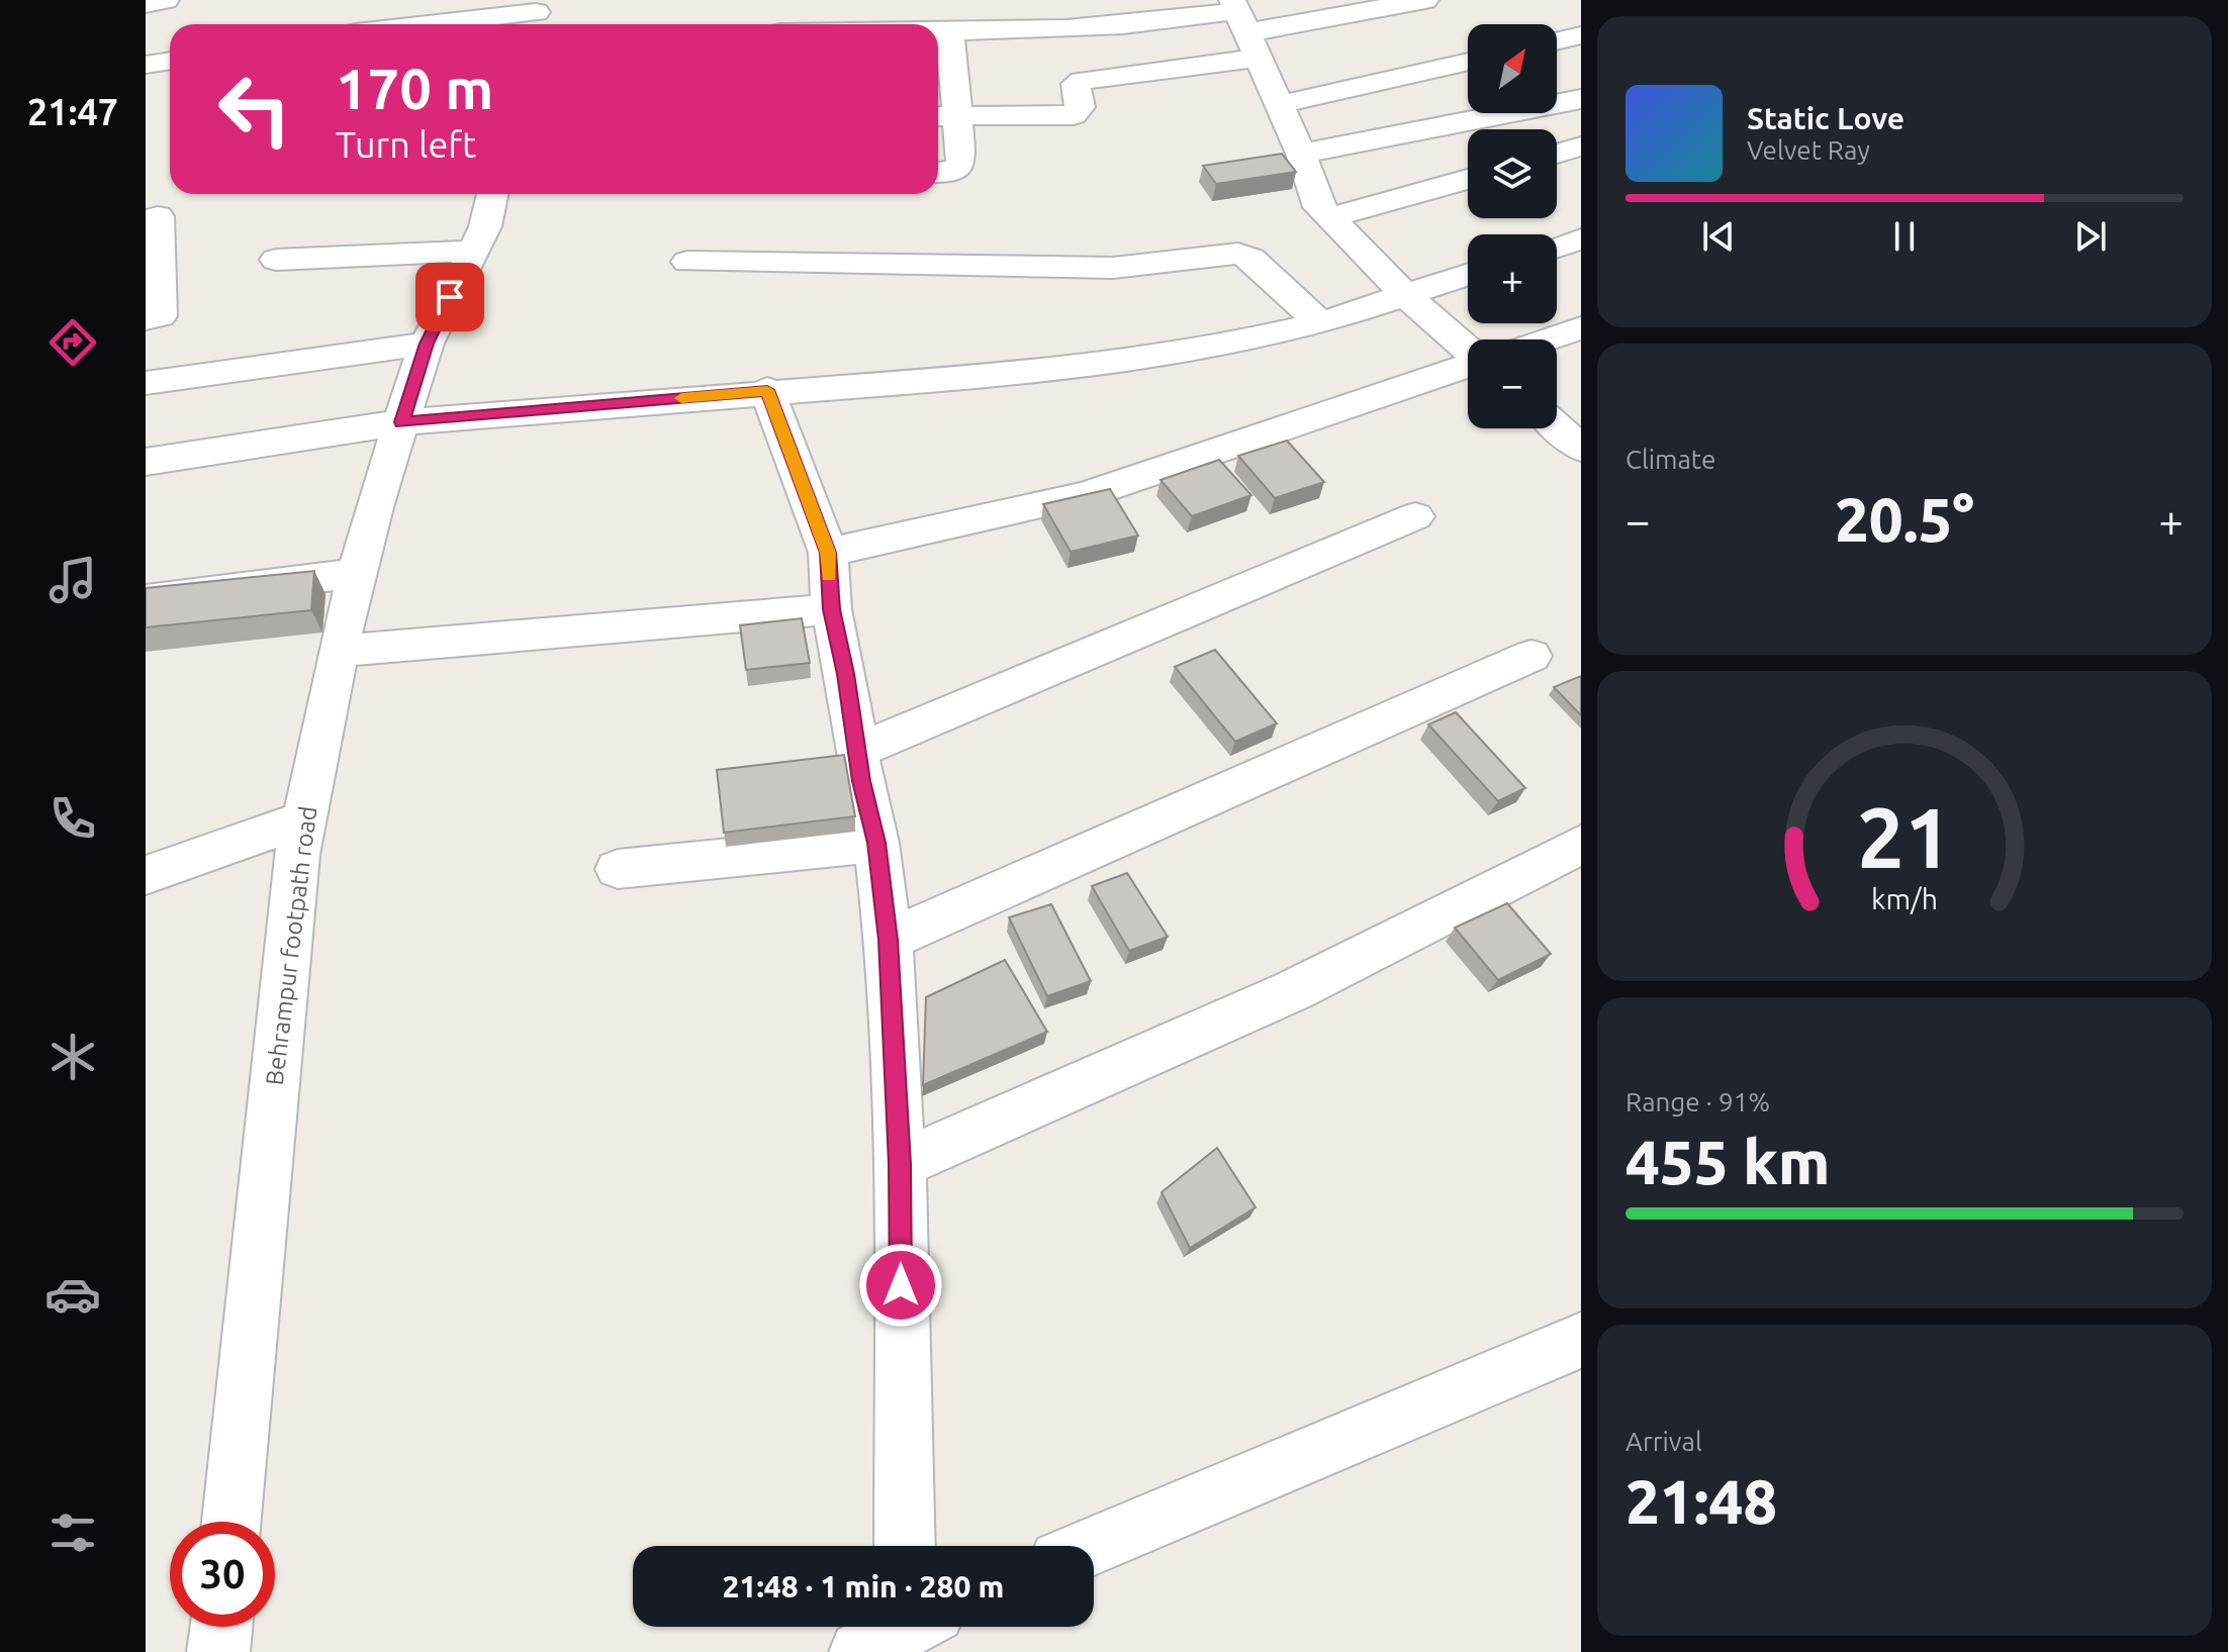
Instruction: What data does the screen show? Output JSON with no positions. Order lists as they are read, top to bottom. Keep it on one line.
{"streets":{"street":["Behrampur footpath road"]},"north":"top right","page":{"tabs":"21:47","map_buttons":["+","−"],"turn":["170 m","Turn left"],"song":["Static Love","Velvet Ray"],"tile":["Climate",["Range · 91%","455 km"],["Arrival","21:48"]],"heat":["−","20.5°","+"],"limit":"30","trip":"21:48 · 1 min · 280 m","gauge":["21","km/h"]}}
